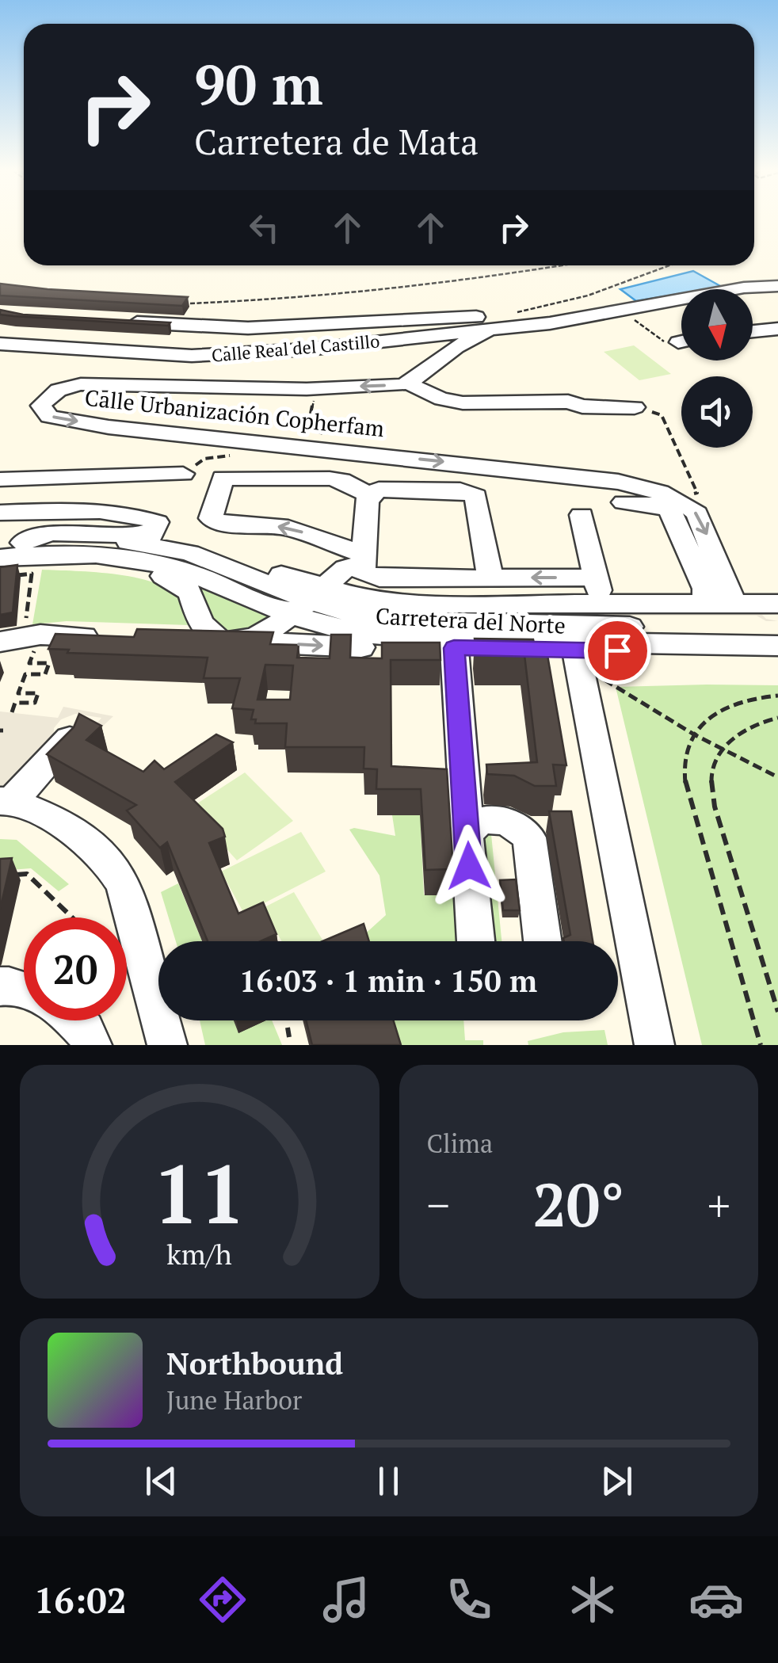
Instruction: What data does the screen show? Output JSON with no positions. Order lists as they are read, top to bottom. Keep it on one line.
{"streets":{"street":["Calle Real del Castillo","Calle Urbanización Copherfam","Carretera del Norte"]},"north":"bottom","page":{"turn":["90 m","Carretera de Mata"],"limit":"20","trip":"16:03 · 1 min · 150 m","tile":"Clima","heat":["−","20°","+"],"song":["Northbound","June Harbor"],"tabs":"16:02","gauge":["11","km/h"]}}
